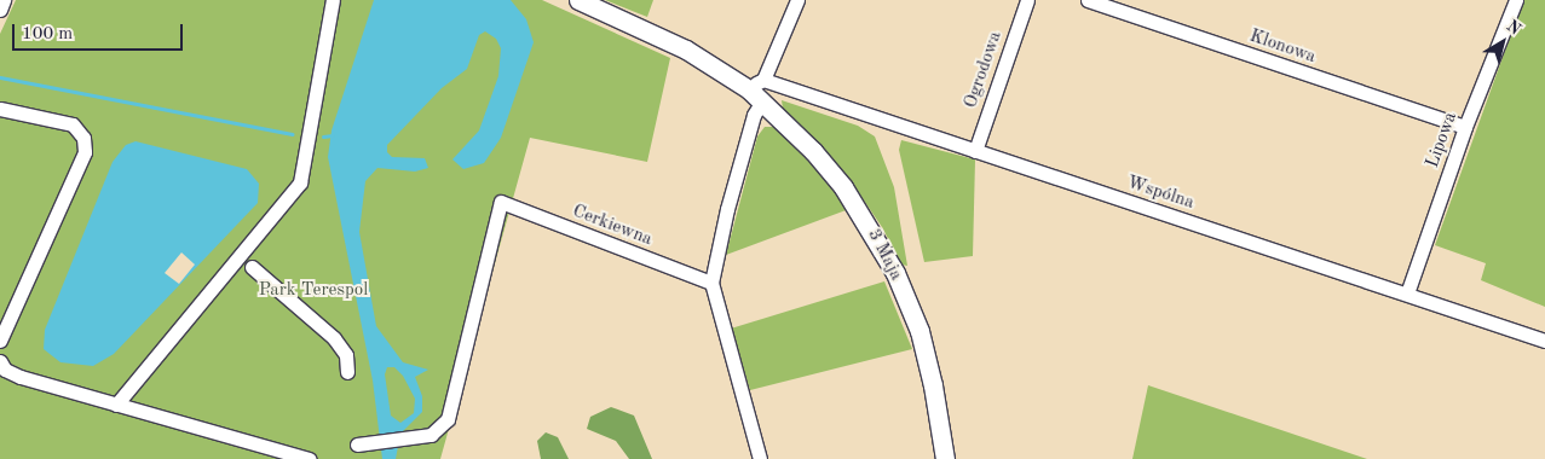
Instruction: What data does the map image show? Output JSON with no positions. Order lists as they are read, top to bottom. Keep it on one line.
{"streets":{"street":["Klonowa","Ogrodowa","Lipowa","Wspólna","Cerkiewna","3 Maja"]},"crossings":[["Klonowa","Lipowa"],["Ogrodowa","Wspólna"],["Lipowa","Wspólna"],["Wspólna","3 Maja"]],"parks":["Park Terespol"],"scale_bar":"100 m","north":"top right"}
